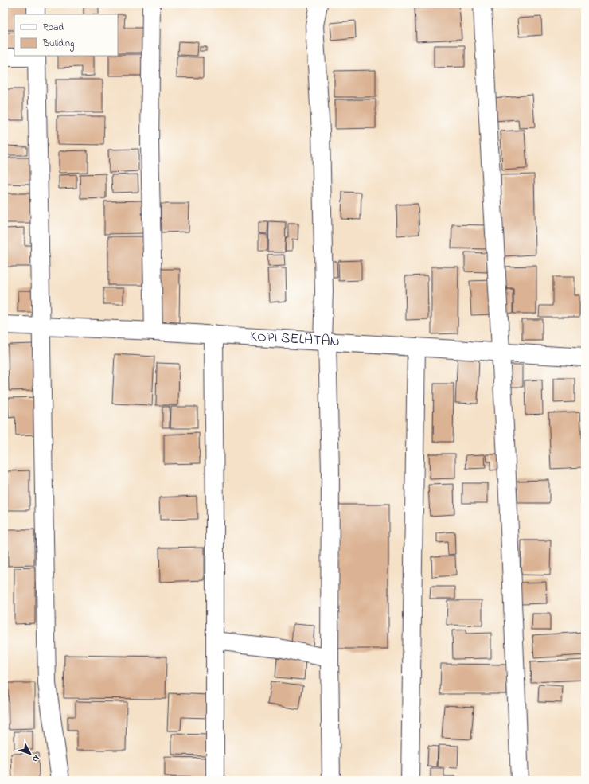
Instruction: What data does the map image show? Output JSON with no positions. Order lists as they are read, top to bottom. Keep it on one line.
{"streets":{"street":["KOPI SELATAN"]},"legend":["Road","Building"],"north":"bottom right"}
